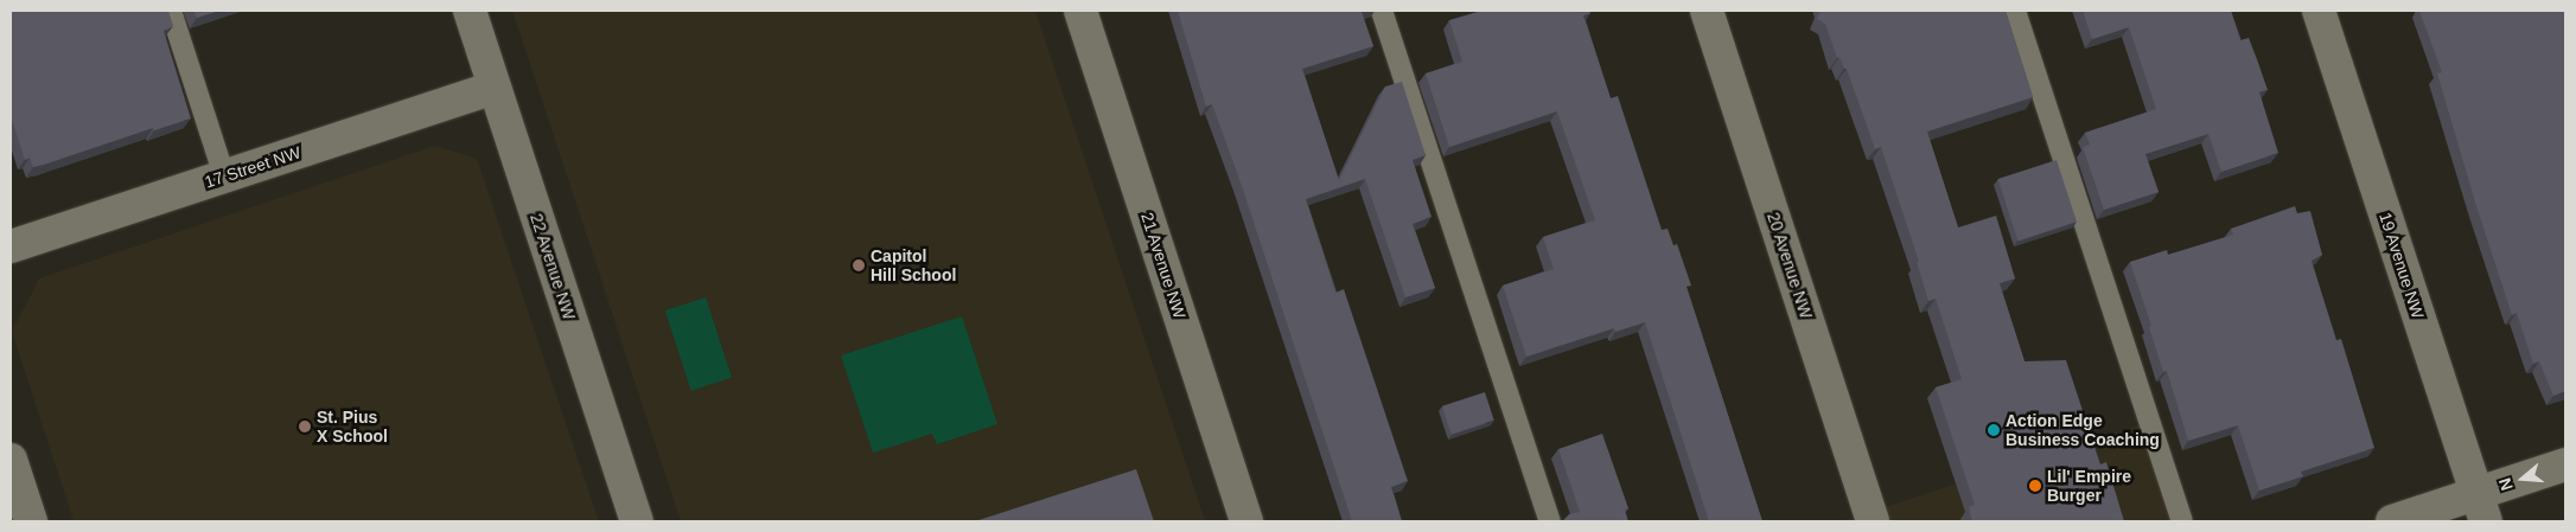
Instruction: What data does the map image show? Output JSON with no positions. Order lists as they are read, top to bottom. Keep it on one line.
{"streets":{"street":["17 Street NW","21 Avenue NW","20 Avenue NW","19 Avenue NW","22 Avenue NW"]},"crossings":[["17 Street NW","22 Avenue NW"]],"places":["Capitol Hill School","St. Pius X School","Action Edge Business Coaching","Lil' Empire Burger"],"north":"left"}
